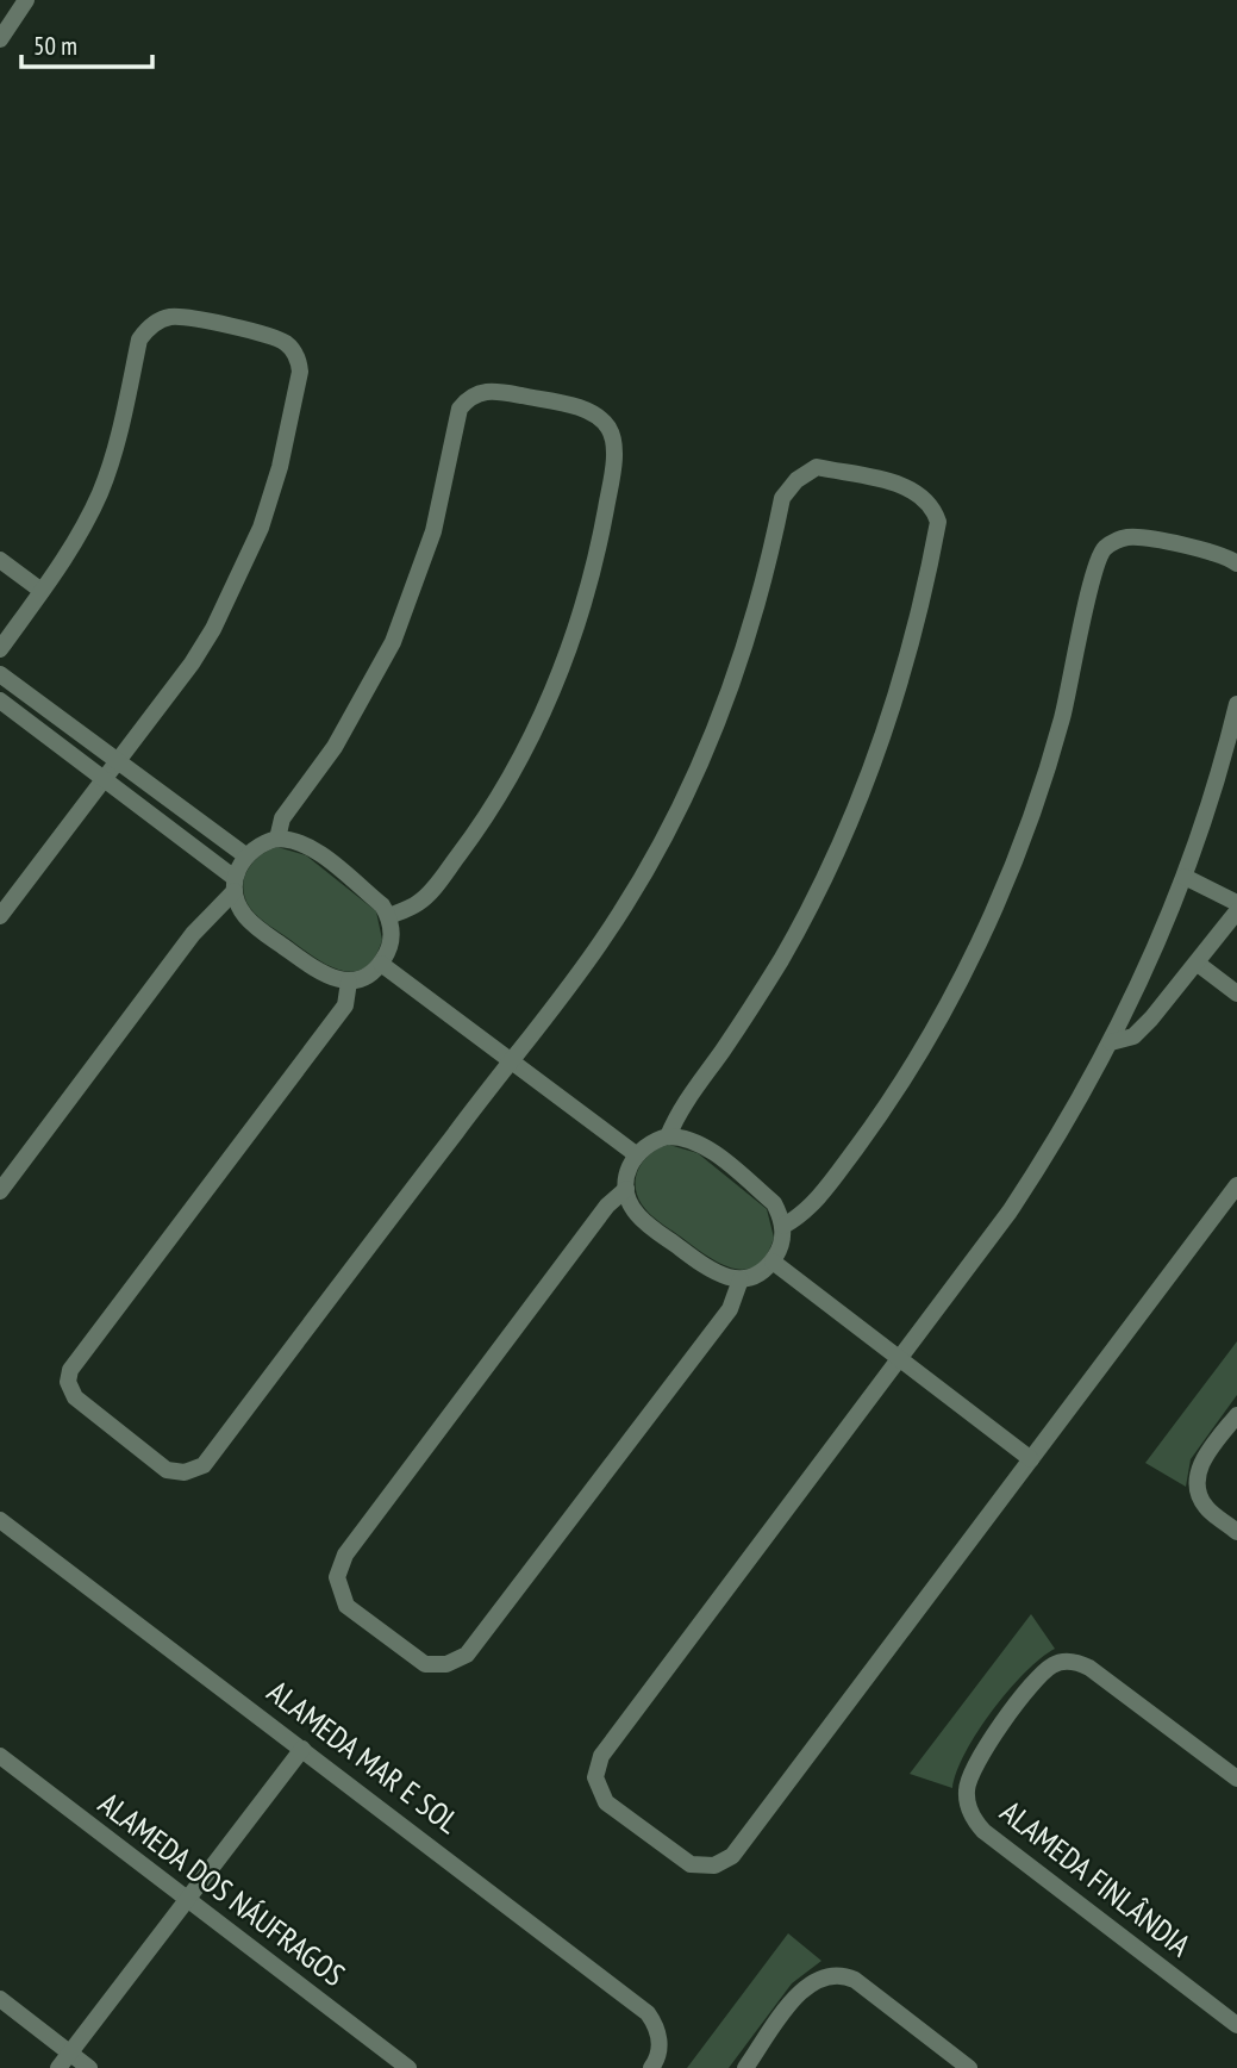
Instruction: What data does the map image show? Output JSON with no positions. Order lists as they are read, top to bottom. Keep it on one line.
{"streets":{"street":["ALAMEDA MAR E SOL","ALAMEDA FINLÂNDIA","ALAMEDA DOS NÁUFRAGOS"]},"scale_bar":"50 m"}
